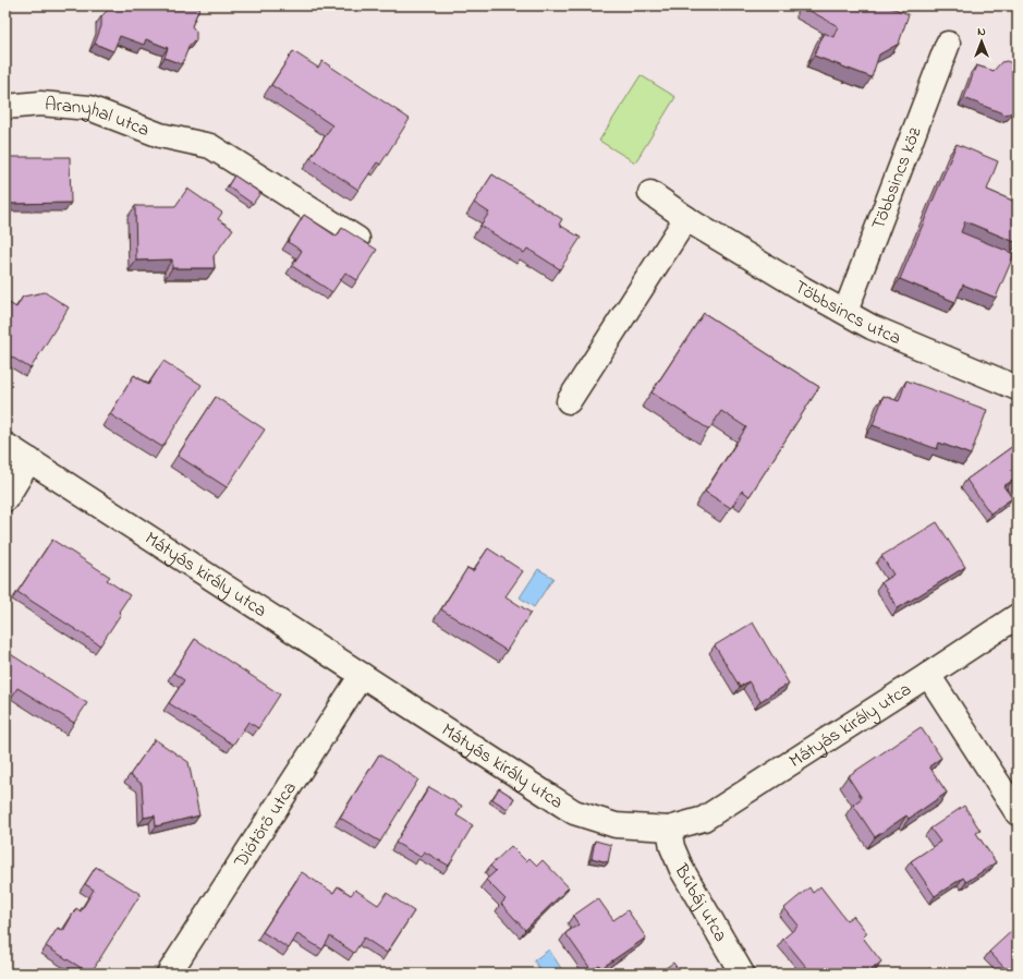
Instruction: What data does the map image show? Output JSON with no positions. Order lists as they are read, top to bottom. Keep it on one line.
{"streets":{"street":["Aranyhal utca","Többsincs köz","Többsincs utca","Mátyás király utca","Diótörő utca","Bűbáj utca"]},"crossings":[["Többsincs köz","Többsincs utca"],["Mátyás király utca","Diótörő utca"],["Mátyás király utca","Bűbáj utca"]],"north":"top"}
